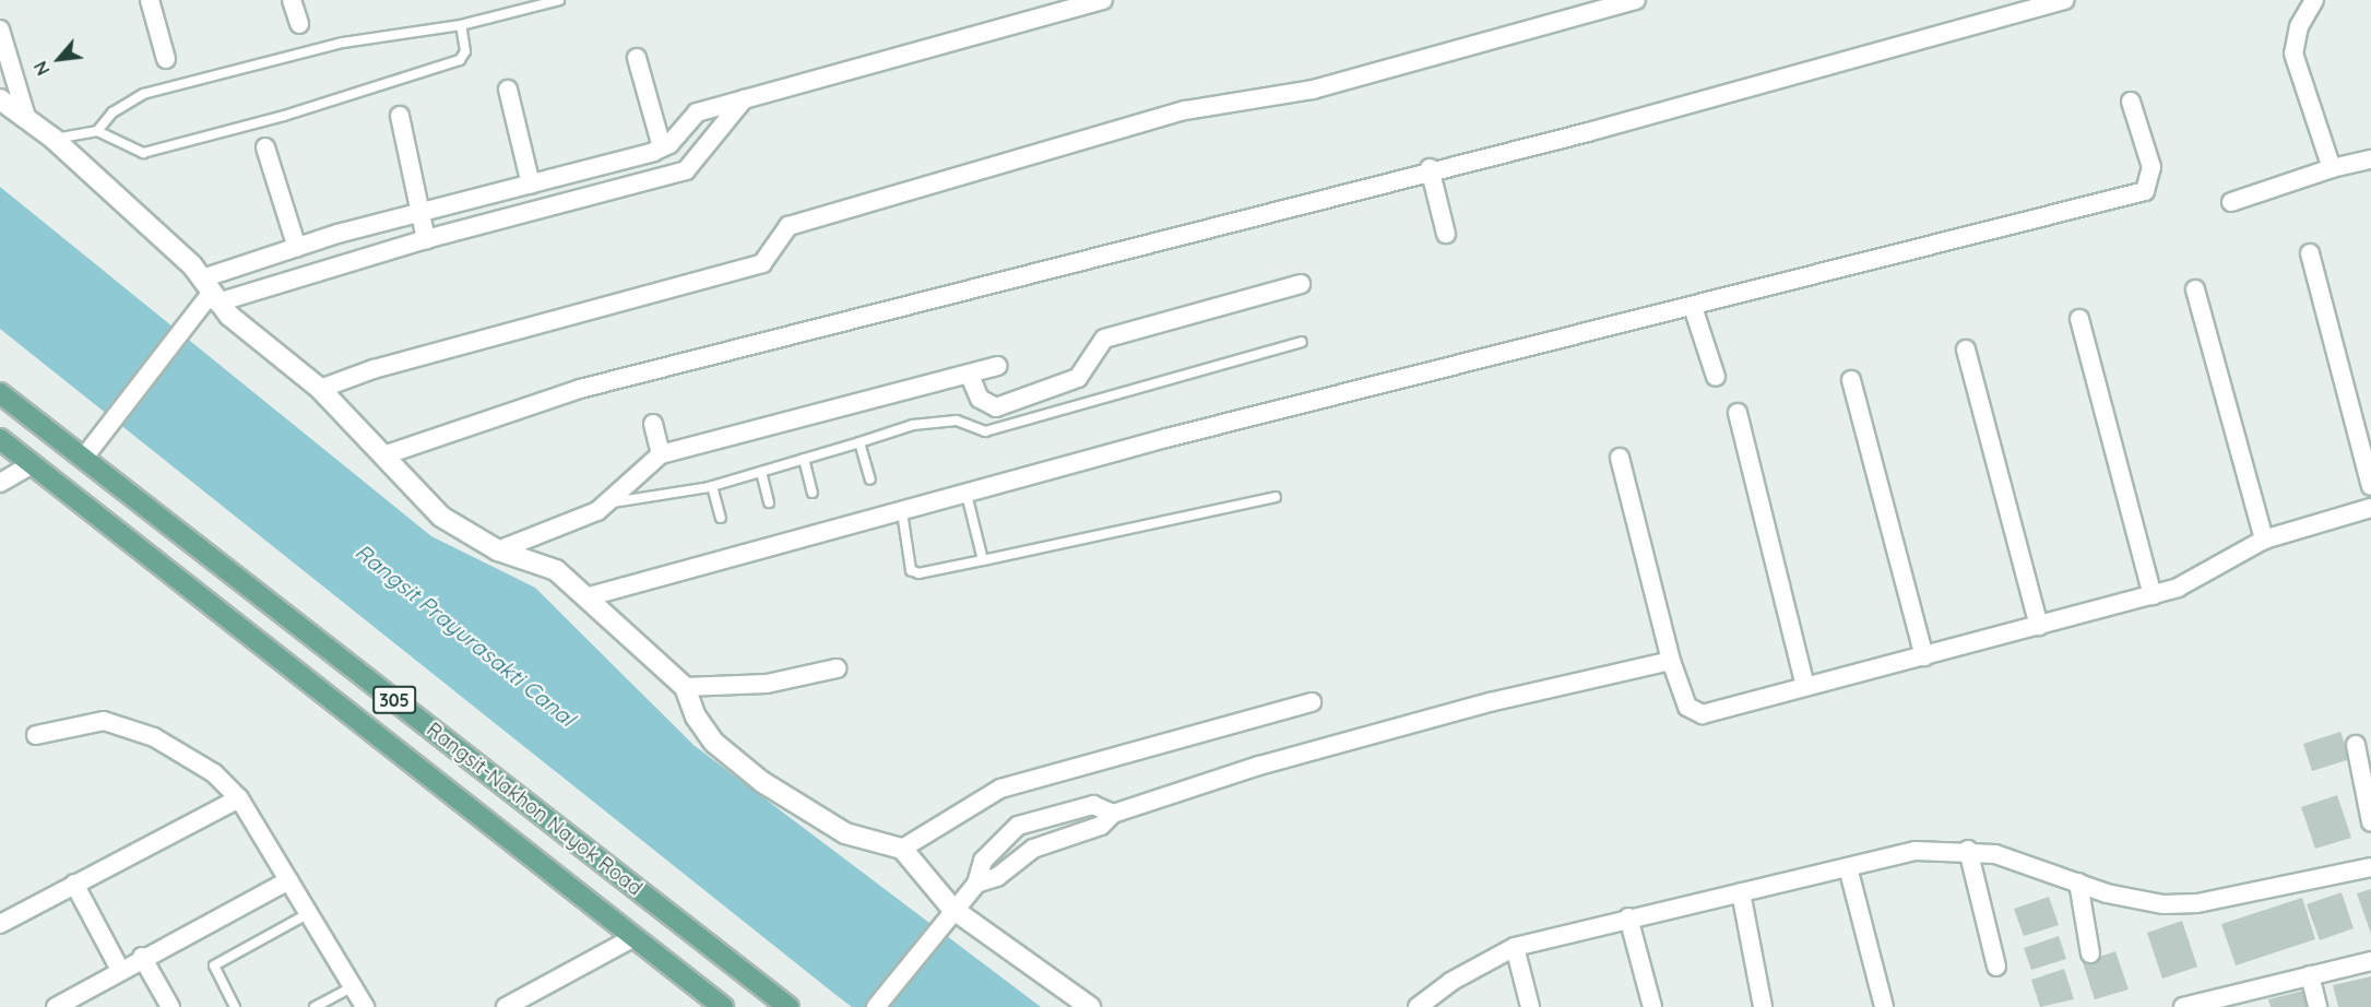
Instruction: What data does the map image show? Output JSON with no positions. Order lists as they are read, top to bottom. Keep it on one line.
{"streets":{"main road":["305","Rangsit-Nakhon Nayok Road"]},"water":["Rangsit Prayurasakti Canal"],"north":"bottom left"}
